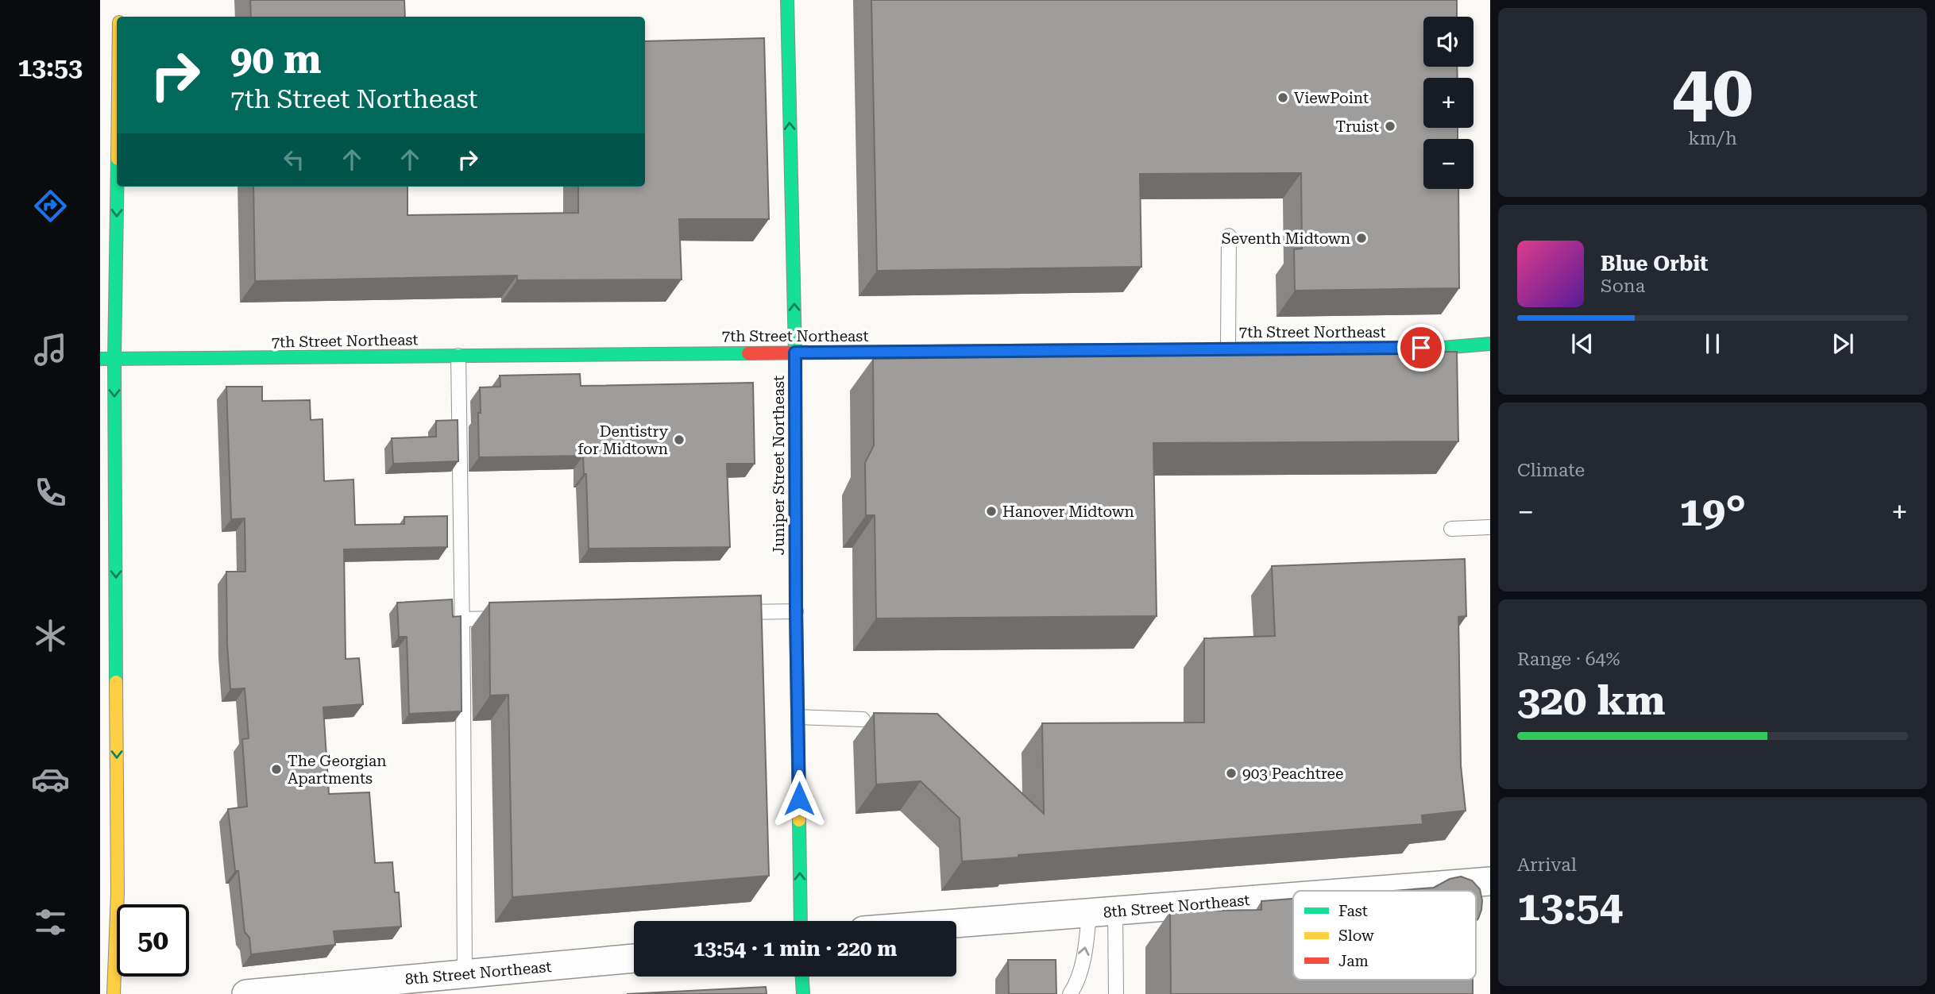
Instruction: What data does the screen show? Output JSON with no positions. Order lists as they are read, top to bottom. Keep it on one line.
{"streets":{"main road":["7th Street Northeast","Juniper Street Northeast"],"street":["8th Street Northeast"]},"crossings":[["7th Street Northeast","Juniper Street Northeast"]],"one_way":["Juniper Street Northeast"],"places":["ViewPoint","Truist","Seventh Midtown","Dentistry for Midtown","Hanover Midtown","The Georgian Apartments","903 Peachtree"],"legend":["Fast","Slow","Jam"],"page":{"tabs":"13:53","tile":[["40","km/h"],"Climate",["Range · 64%","320 km"],["Arrival","13:54"]],"map_buttons":["+","−"],"turn":["90 m","7th Street Northeast"],"song":["Blue Orbit","Sona"],"heat":["−","19°","+"],"limit":"50","trip":"13:54 · 1 min · 220 m"}}
